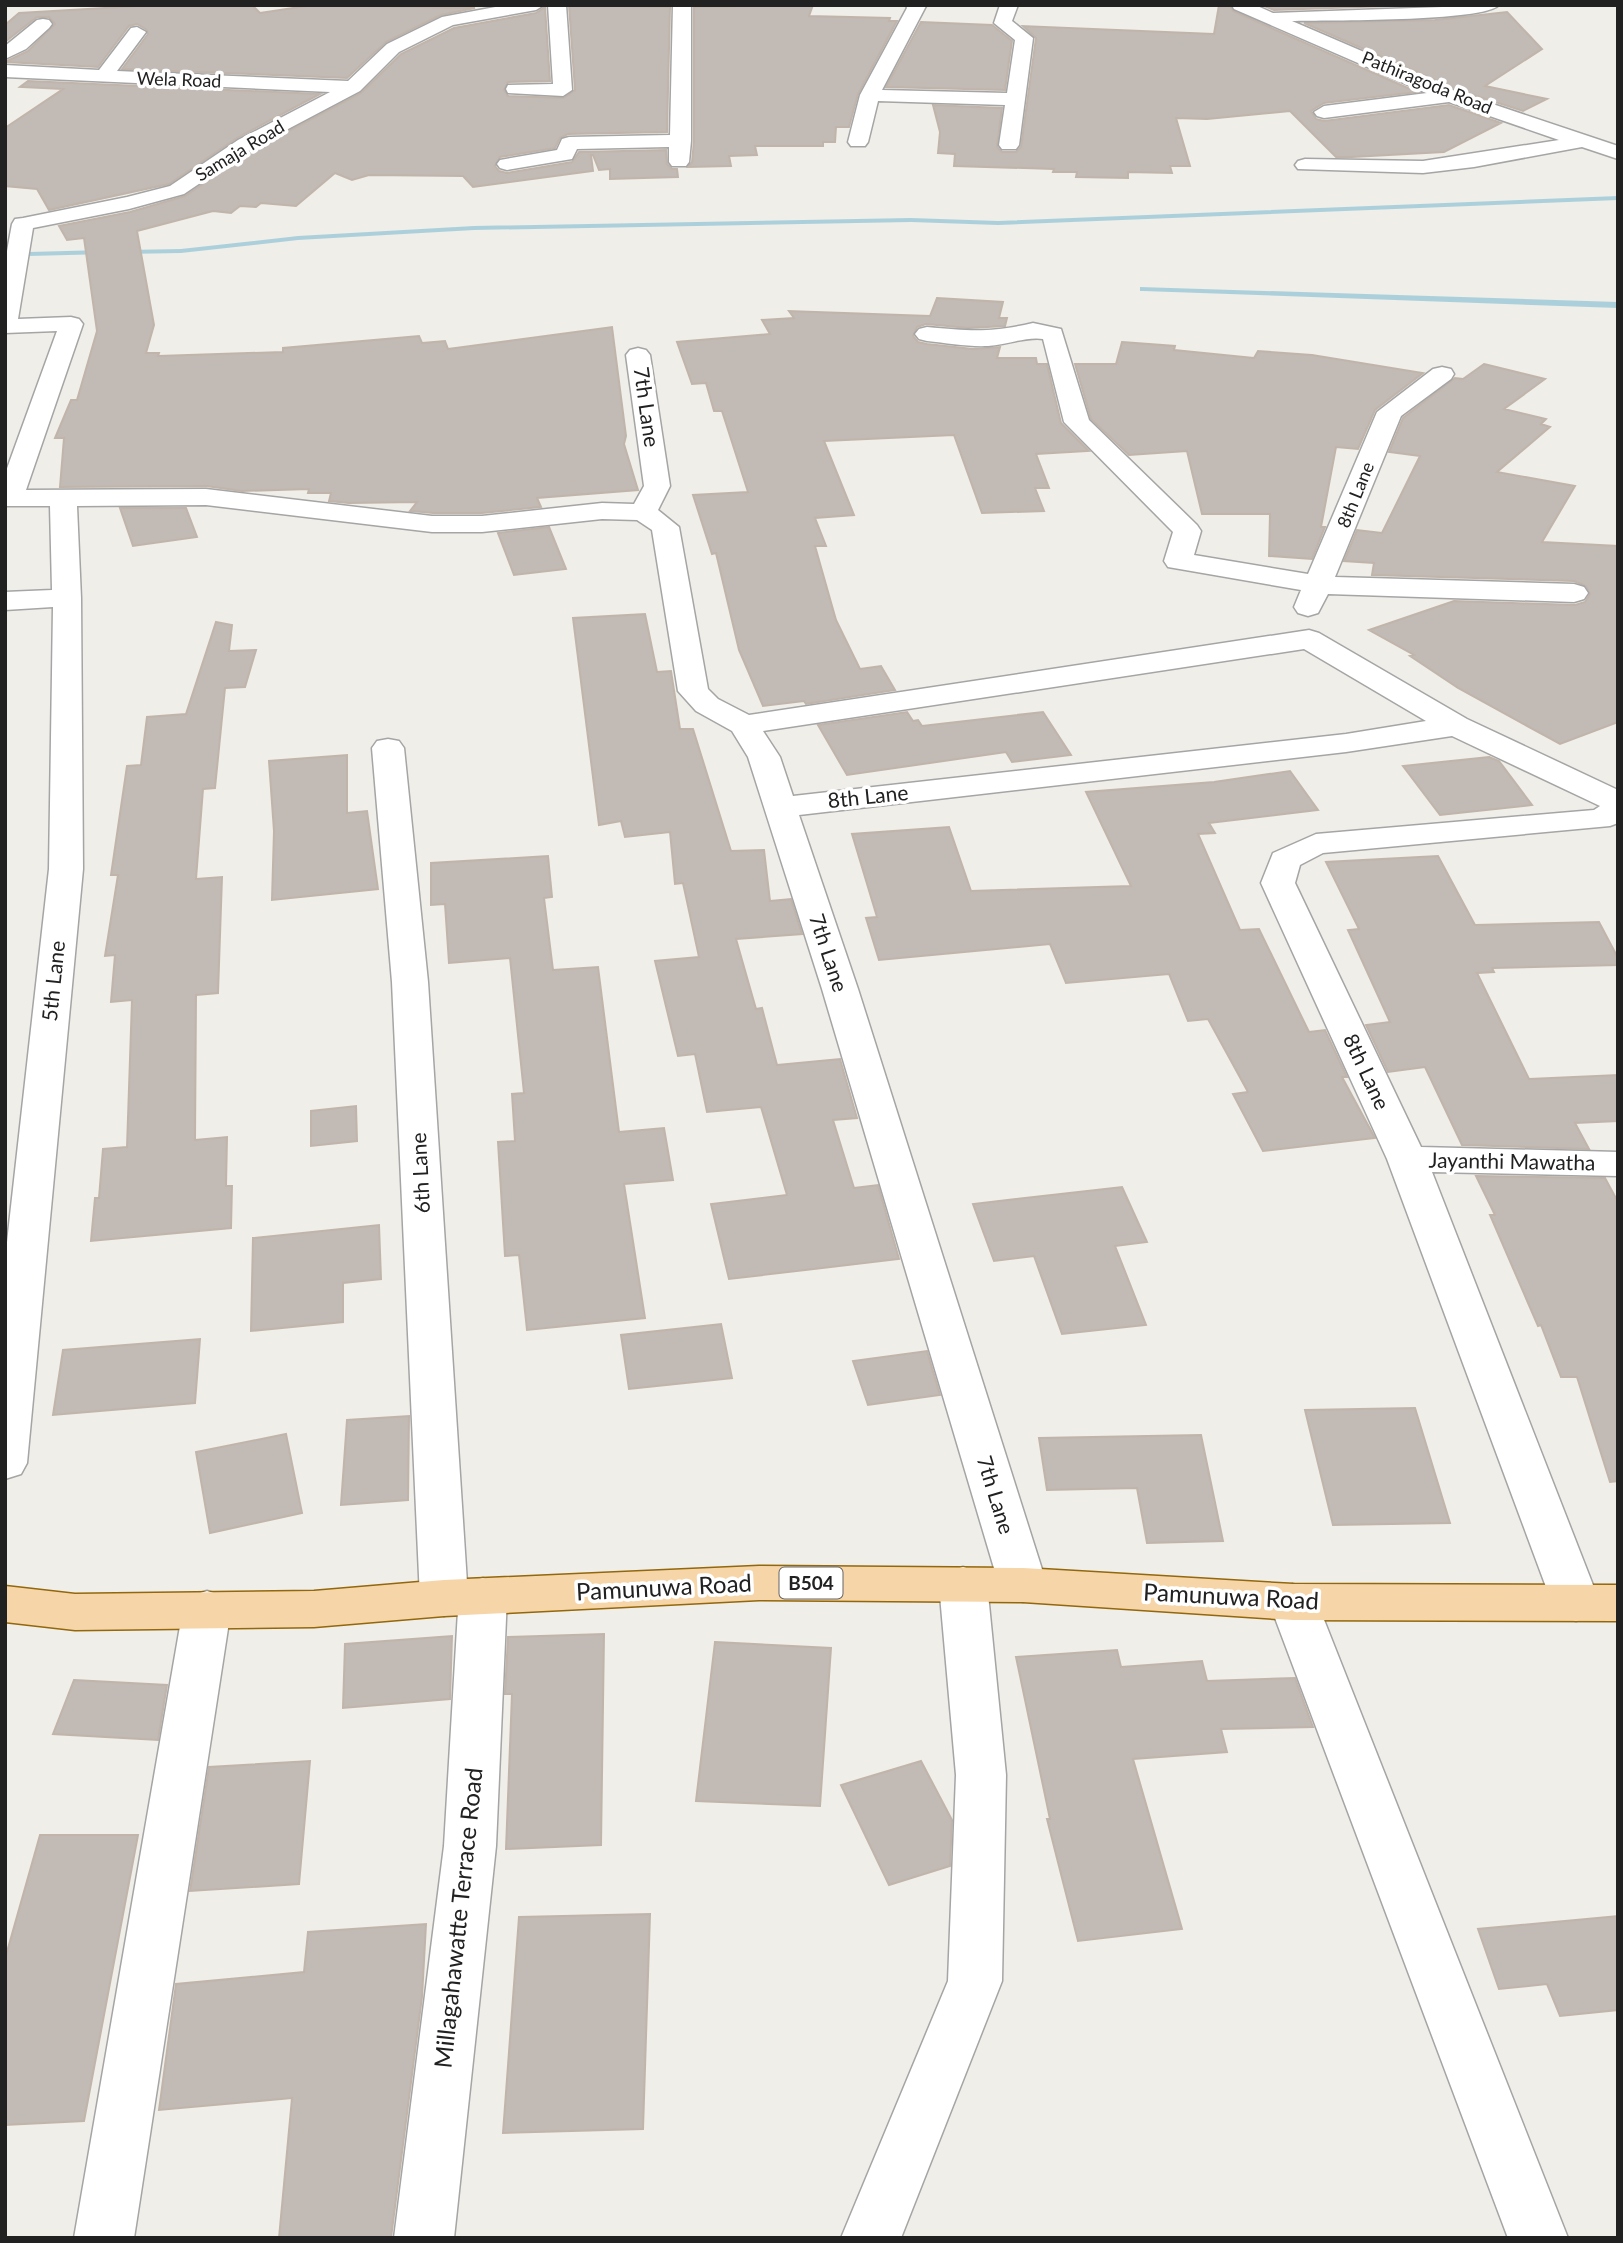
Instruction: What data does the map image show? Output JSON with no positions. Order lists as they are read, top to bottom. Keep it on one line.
{"streets":{"main road":["B504","Pamunuwa Road"],"street":["Wela Road","Pathiragoda Road","Samaja Road","7th Lane","8th Lane","5th Lane","Jayanthi Mawatha","6th Lane","Millagahawatte Terrace Road"]},"crossings":[["Wela Road","Samaja Road"],["7th Lane","8th Lane"],["7th Lane","Pamunuwa Road"],["8th Lane","Jayanthi Mawatha"],["8th Lane","Pamunuwa Road"],["6th Lane","Pamunuwa Road"],["6th Lane","Millagahawatte Terrace Road"],["Pamunuwa Road","Millagahawatte Terrace Road"]]}
